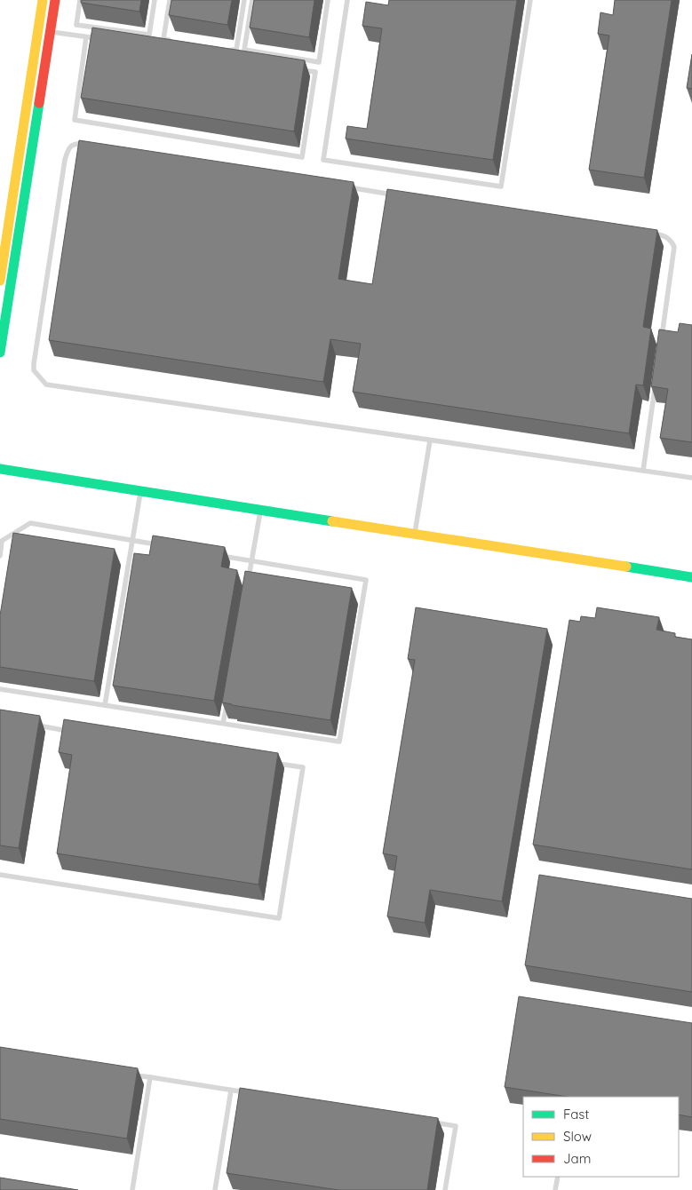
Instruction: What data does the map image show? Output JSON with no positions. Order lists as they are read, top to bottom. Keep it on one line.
{"legend":["Fast","Slow","Jam"]}
